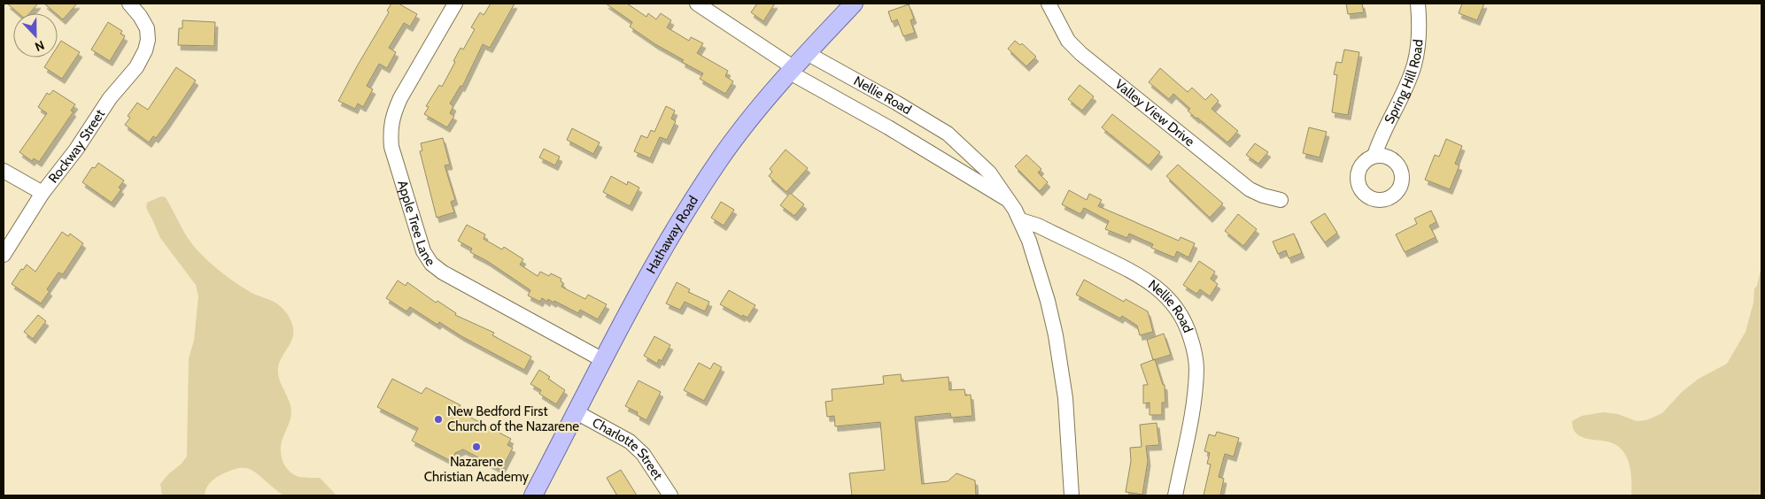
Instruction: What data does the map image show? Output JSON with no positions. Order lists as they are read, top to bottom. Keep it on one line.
{"streets":{"main road":["Hathaway Road"],"street":["Spring Hill Road","Nellie Road","Valley View Drive","Rockway Street","Apple Tree Lane","Charlotte Street"]},"crossings":[["Nellie Road","Hathaway Road"],["Apple Tree Lane","Hathaway Road"],["Hathaway Road","Charlotte Street"]],"places":["New Bedford First Church of the Nazarene","Nazarene Christian Academy"],"north":"bottom"}
